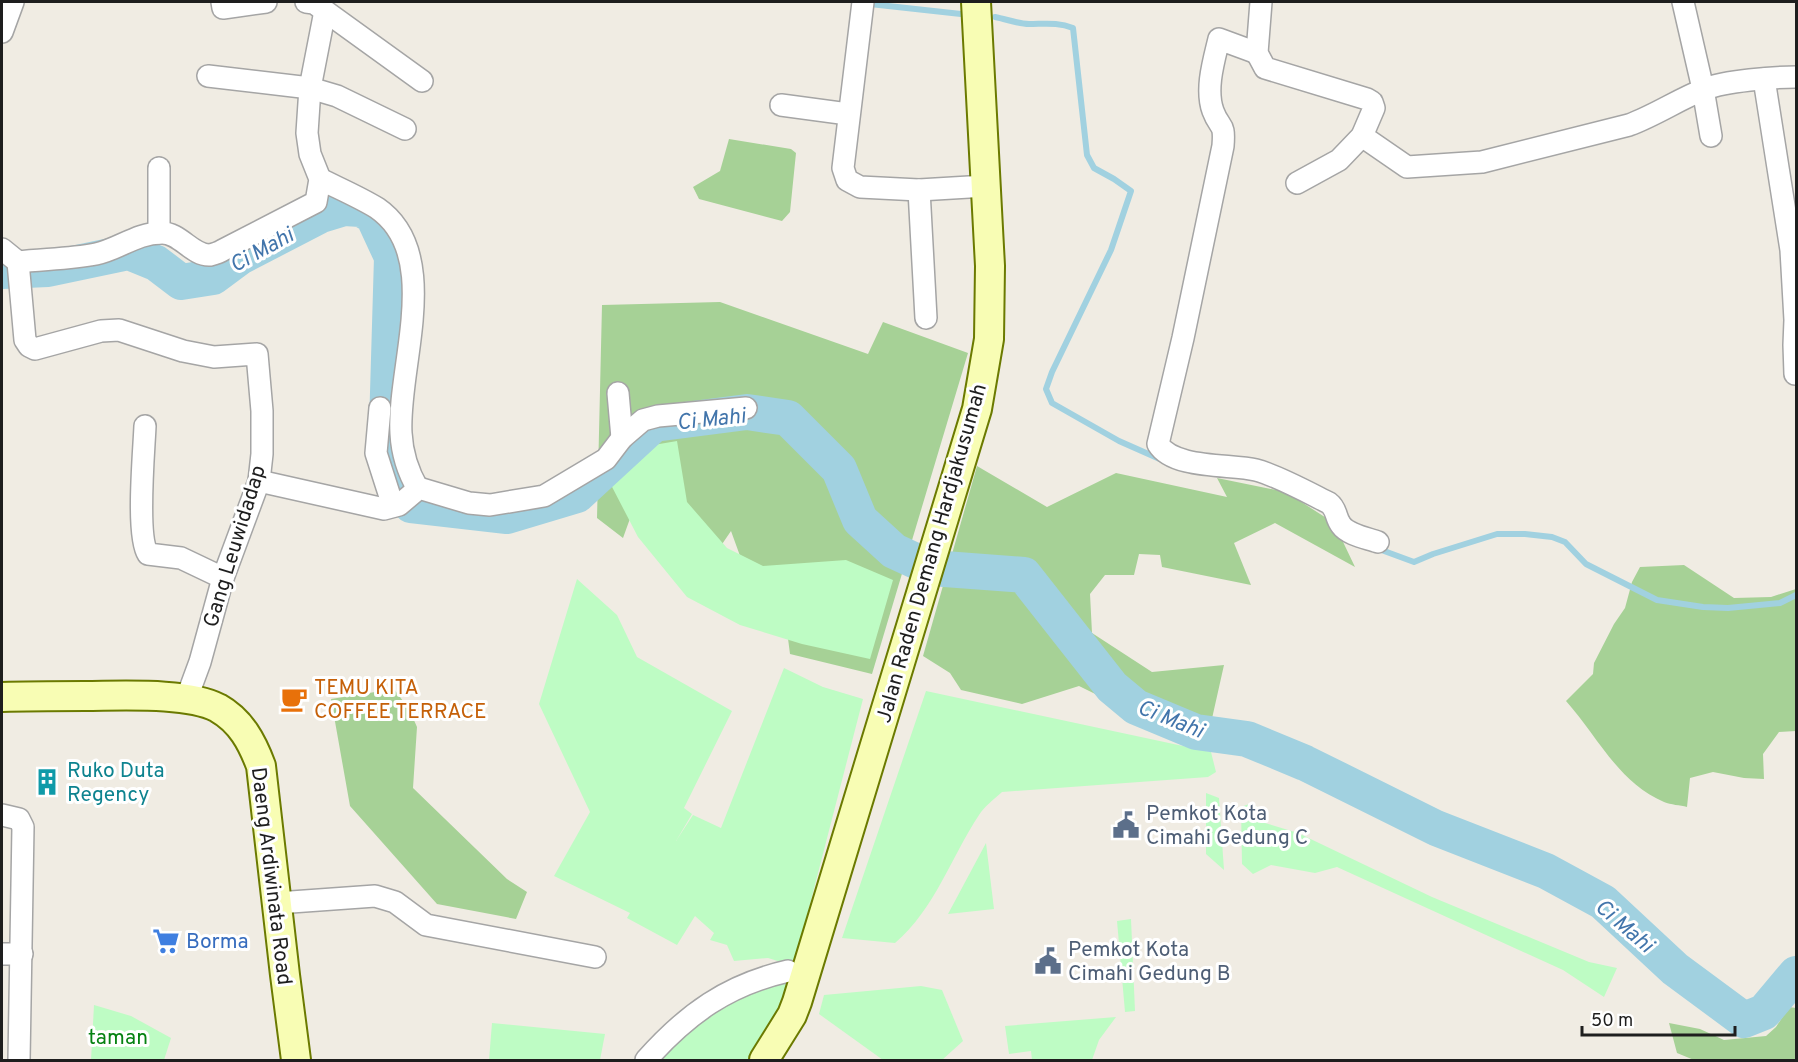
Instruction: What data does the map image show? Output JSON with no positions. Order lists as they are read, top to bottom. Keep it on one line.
{"streets":{"main road":["Jalan Raden Demang Hardjakusumah","Daeng Ardiwinata Road"],"street":["Gang Leuwidadap"]},"crossings":[["Gang Leuwidadap","Daeng Ardiwinata Road"]],"water":["Ci Mahi"],"parks":["taman"],"places":{"cafe":["TEMU KITA COFFEE TERRACE"],"building":["Ruko Duta Regency"],"public building":["Pemkot Kota Cimahi Gedung C","Pemkot Kota Cimahi Gedung B"],"supermarket":["Borma"]},"scale_bar":"50 m"}
